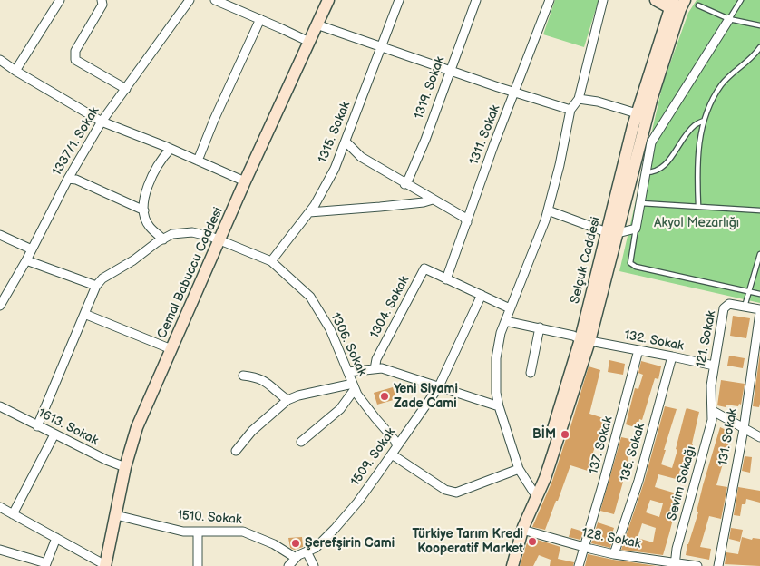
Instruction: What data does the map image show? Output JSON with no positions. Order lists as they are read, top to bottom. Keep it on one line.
{"streets":{"main road":["Selçuk Caddesi","Cemal Babuccu Caddesi"],"street":["1319. Sokak","1315. Sokak","1311. Sokak","1337/1. Sokak","1304. Sokak","121. Sokak","132. Sokak","1306. Sokak","1613. Sokak","131. Sokak","137. Sokak","135. Sokak","1509. Sokak","Sevim Sokağı","1510. Sokak","128. Sokak"]},"crossings":[["1315. Sokak","1306. Sokak"],["1311. Sokak","1304. Sokak"],["Cemal Babuccu Caddesi","1306. Sokak"],["Cemal Babuccu Caddesi","1613. Sokak"],["Cemal Babuccu Caddesi","1510. Sokak"],["1304. Sokak","1509. Sokak"],["121. Sokak","132. Sokak"],["121. Sokak","131. Sokak"],["121. Sokak","Sevim Sokağı"],["132. Sokak","137. Sokak"],["132. Sokak","135. Sokak"],["1306. Sokak","1509. Sokak"],["137. Sokak","128. Sokak"],["135. Sokak","128. Sokak"],["1509. Sokak","1510. Sokak"],["Sevim Sokağı","128. Sokak"]],"parks":["Akyol Mezarlığı"],"places":["Yeni Siyami Zade Cami","BİM","Türkiye Tarım Kredi Kooperatif Market","Şerefşirin Cami"]}
